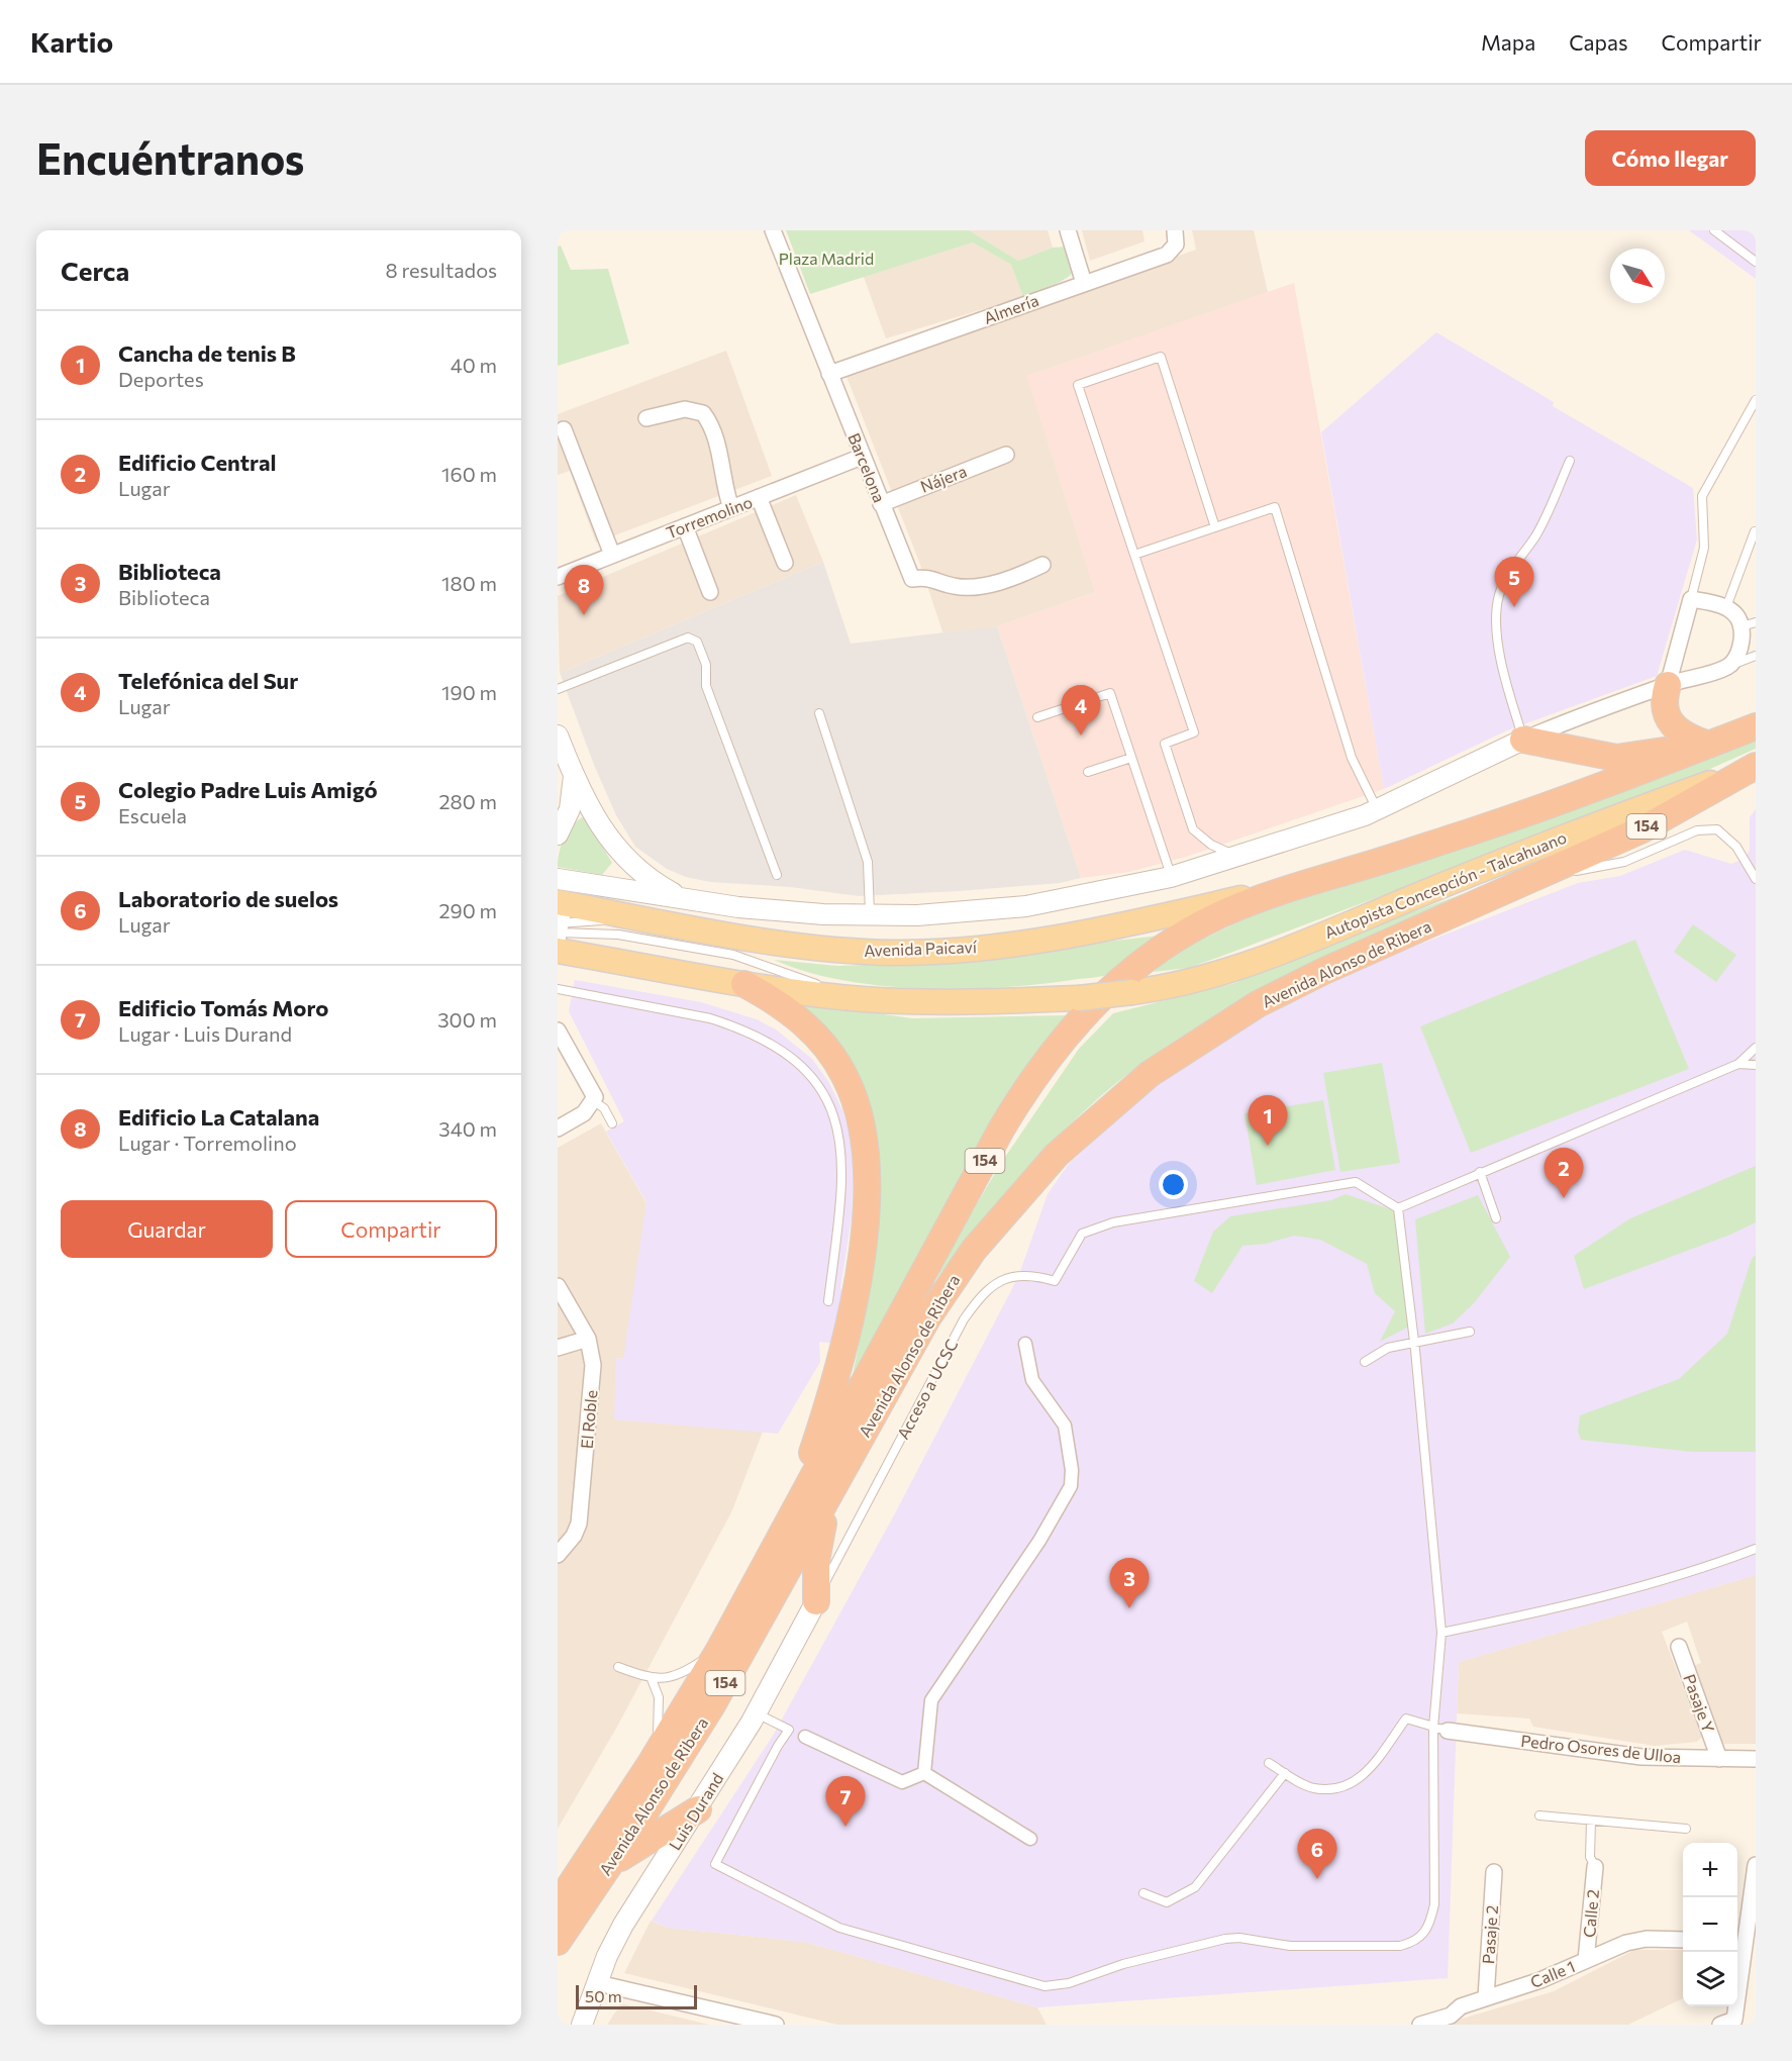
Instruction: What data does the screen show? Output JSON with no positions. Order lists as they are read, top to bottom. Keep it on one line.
{"streets":{"highway":["154","Avenida Alonso de Ribera"],"main road":["Autopista Concepción - Talcahuano","Avenida Paicaví"],"street":["Almería","Barcelona","Nájera","Torremolino","El Roble","Pasaje Y","Pedro Osores de Ulloa","Luis Durand","Calle 2","Pasaje 2","Calle 1"],"lane":["Acceso a UCSC"]},"crossings":[["Almería","Barcelona"],["Barcelona","Nájera"],["Barcelona","Torremolino"],["154","Avenida Paicaví"],["154","Avenida Alonso de Ribera"],["Autopista Concepción - Talcahuano","Avenida Alonso de Ribera"],["Avenida Paicaví","Avenida Alonso de Ribera"],["Pasaje Y","Pedro Osores de Ulloa"],["Calle 2","Calle 1"],["Pasaje 2","Calle 1"]],"parks":["Plaza Madrid"],"scale_bar":"50 m","north":"bottom right","page":{"header":"Kartio","nav":["Mapa","Capas","Compartir"],"buttons":["Cómo llegar",["Guardar","Compartir"]],"title":"Encuéntranos","heading":["Cerca","8 resultados"],"list":[{"mark":"1","name":"Cancha de tenis B","note":"Deportes","value":"40 m"},{"mark":"2","name":"Edificio Central","note":"Lugar","value":"160 m"},{"mark":"3","name":"Biblioteca","note":"Biblioteca","value":"180 m"},{"mark":"4","name":"Telefónica del Sur","note":"Lugar","value":"190 m"},{"mark":"5","name":"Colegio Padre Luis Amigó","note":"Escuela","value":"280 m"},{"mark":"6","name":"Laboratorio de suelos","note":"Lugar","value":"290 m"},{"mark":"7","name":"Edificio Tomás Moro","note":"Lugar · Luis Durand","value":"300 m"},{"mark":"8","name":"Edificio La Catalana","note":"Lugar · Torremolino","value":"340 m"}],"pins":["5","8","4","1","2","3","7","6"],"map_buttons":["+","−"],"scale":"50 m"}}
